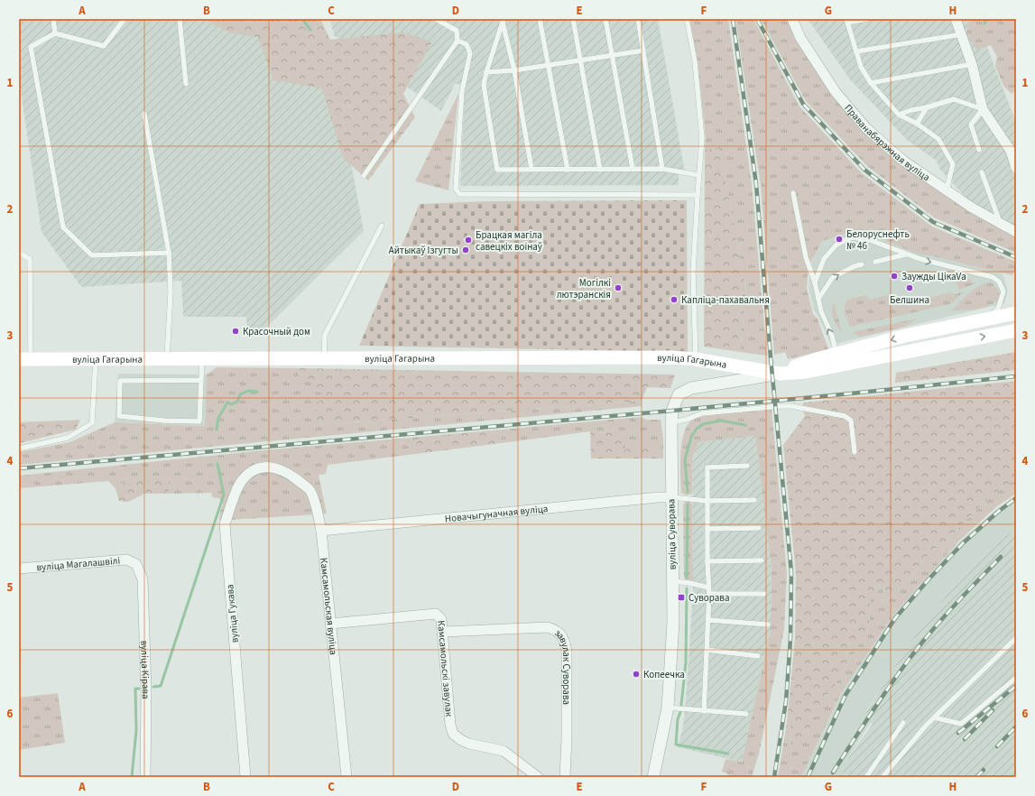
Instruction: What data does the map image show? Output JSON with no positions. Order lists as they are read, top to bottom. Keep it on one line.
{"streets":{"main road":["вуліца Гагарына"],"street":["Праванабярэжная вуліца","Новачыгуначная вуліца","вуліца Суворава","вуліца Магалашвілі","Камсамольская вуліца","вуліца Гукава","Камсамольскі завулак","завулак Суворава","вуліца Кірава"]},"crossings":[["вуліца Гагарына","вуліца Суворава"],["Новачыгуначная вуліца","вуліца Суворава"],["Новачыгуначная вуліца","Камсамольская вуліца"],["вуліца Магалашвілі","вуліца Кірава"],["Камсамольская вуліца","вуліца Гукава"],["Камсамольская вуліца","Камсамольскі завулак"],["Камсамольскі завулак","завулак Суворава"]],"places":{"other":["Белоруснефть № 46","Брацкая магіла савецкіх воінаў","Айтыкаў Ізгугты","Заужды ЦікаVа","Могілкі лютэранскія","Белшина","Капліца-пахавальня","Красочный дом","Копеечка"],"transit":["Суворава"]},"grid":{"columns":["A","B","C","D","E","F","G","H"],"rows":["1","2","3","4","5","6"]}}
